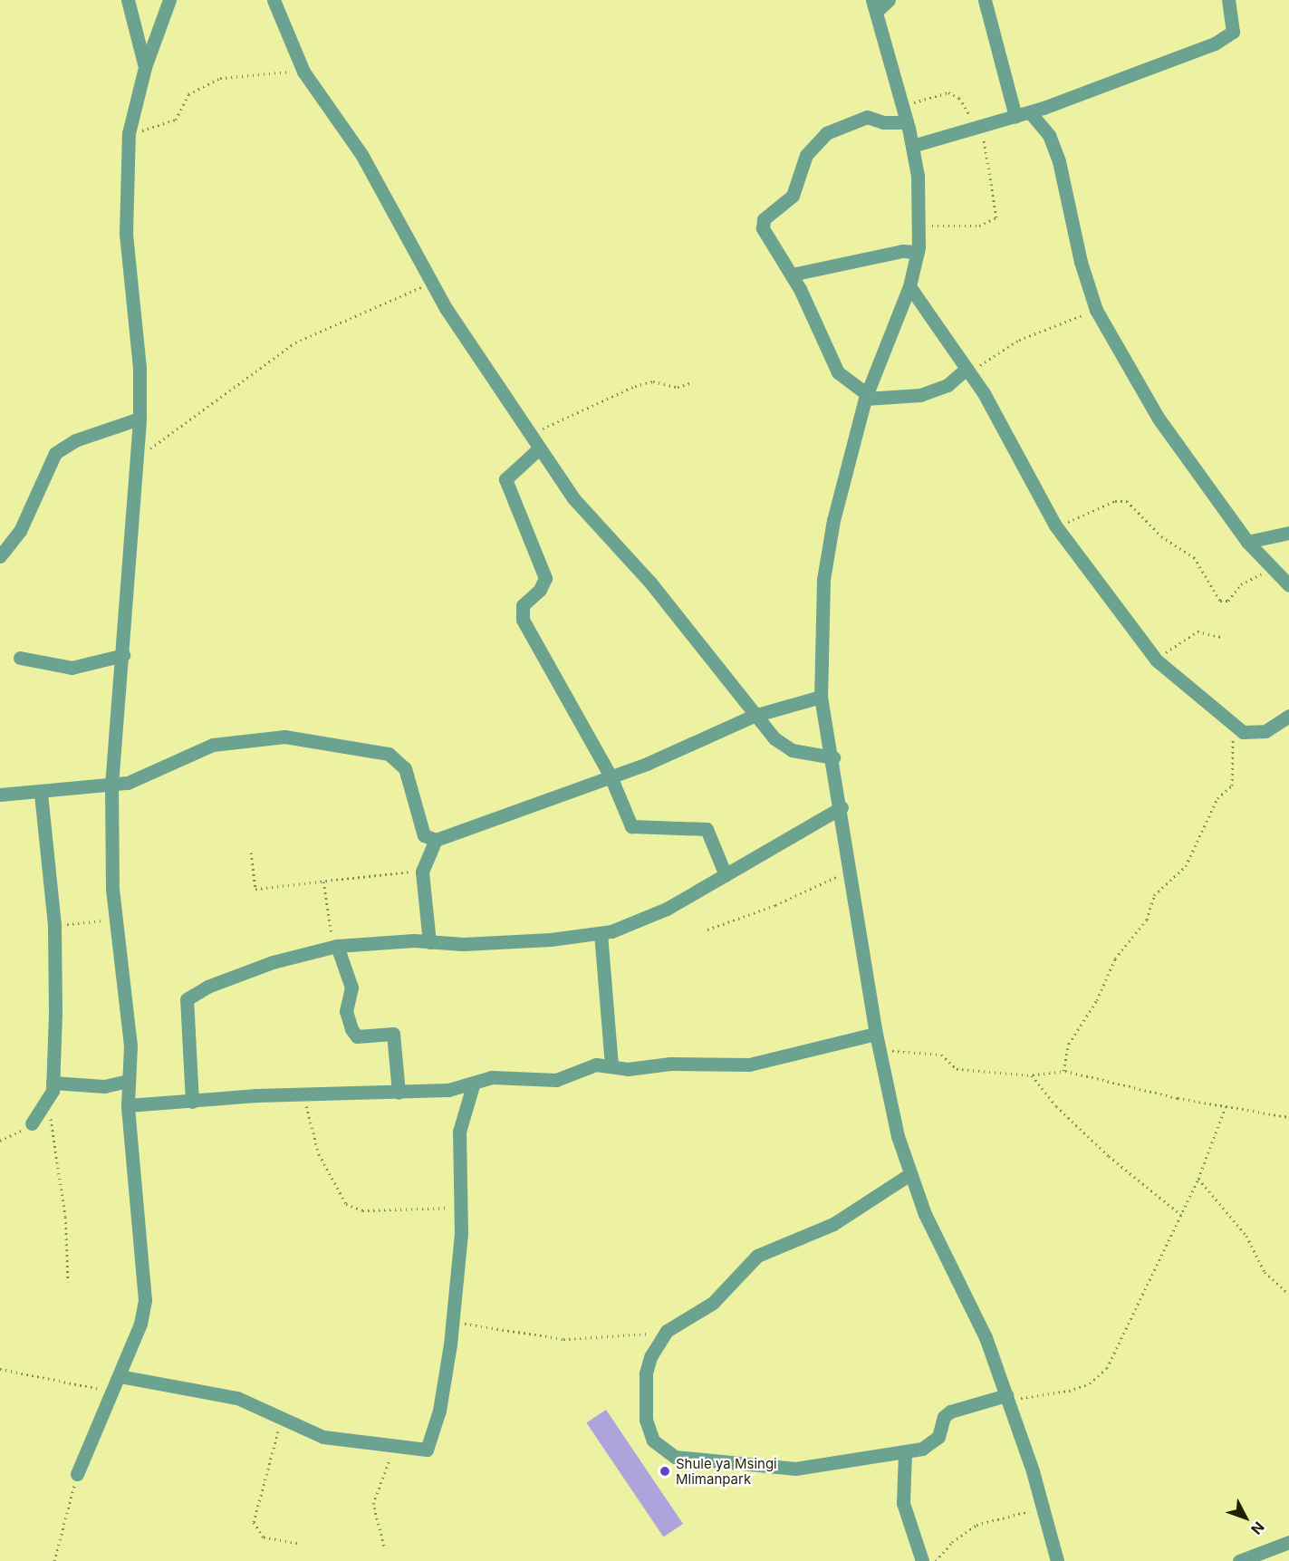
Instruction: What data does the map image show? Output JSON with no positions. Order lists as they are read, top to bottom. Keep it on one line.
{"places":["Shule ya Msingi Mlimanpark"],"north":"bottom right"}
